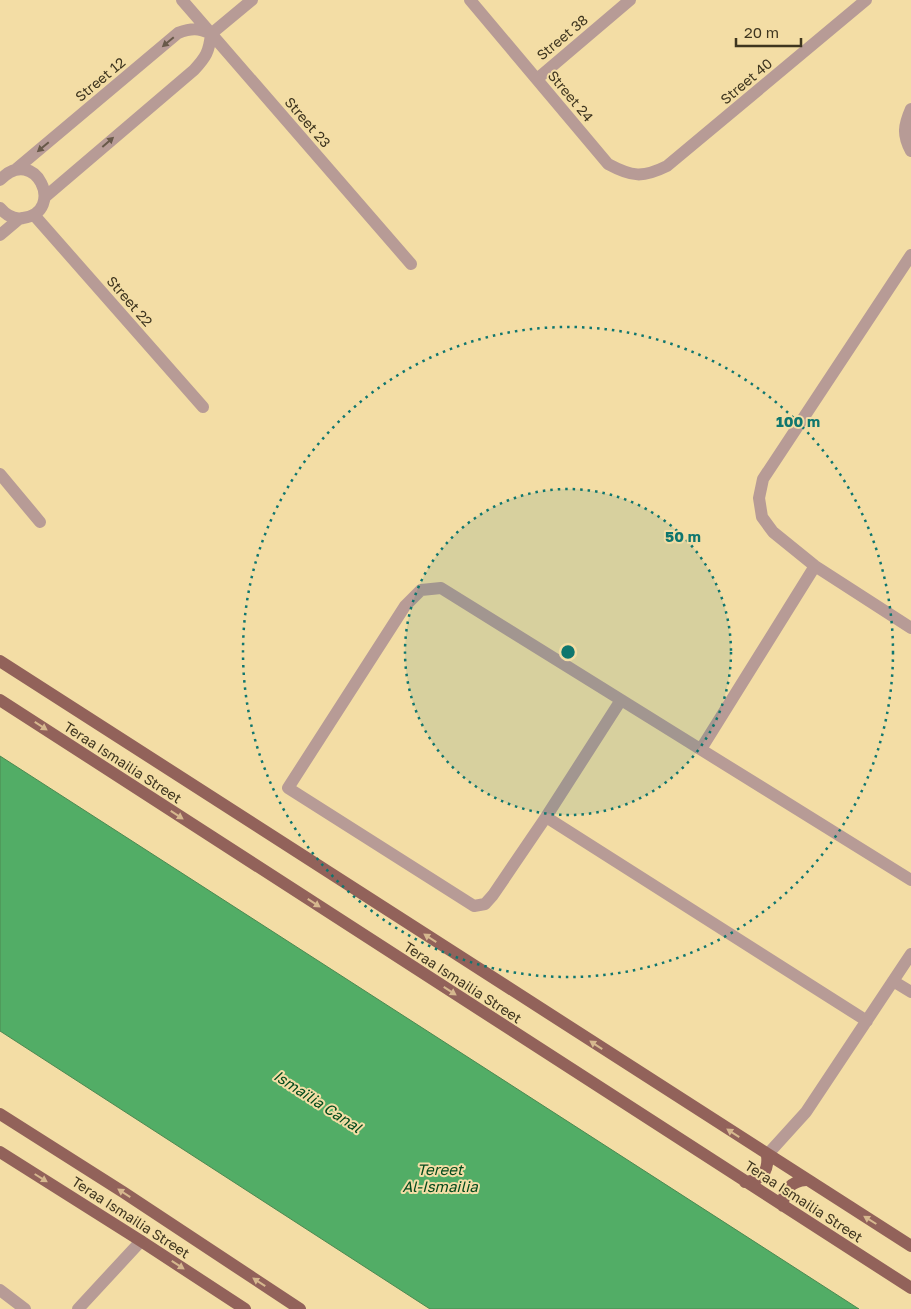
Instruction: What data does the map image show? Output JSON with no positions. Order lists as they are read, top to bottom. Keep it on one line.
{"streets":{"main road":["Teraa Ismailia Street"],"street":["Street 38","Street 12","Street 40","Street 24","Street 23","Street 22"]},"crossings":[["Street 38","Street 24"],["Street 12","Street 23"],["Street 40","Street 24"]],"water":["Ismaïlia Canal","Tereet Al-Ismailia"],"scale_bar":"20 m","rings":["100 m","50 m"]}
